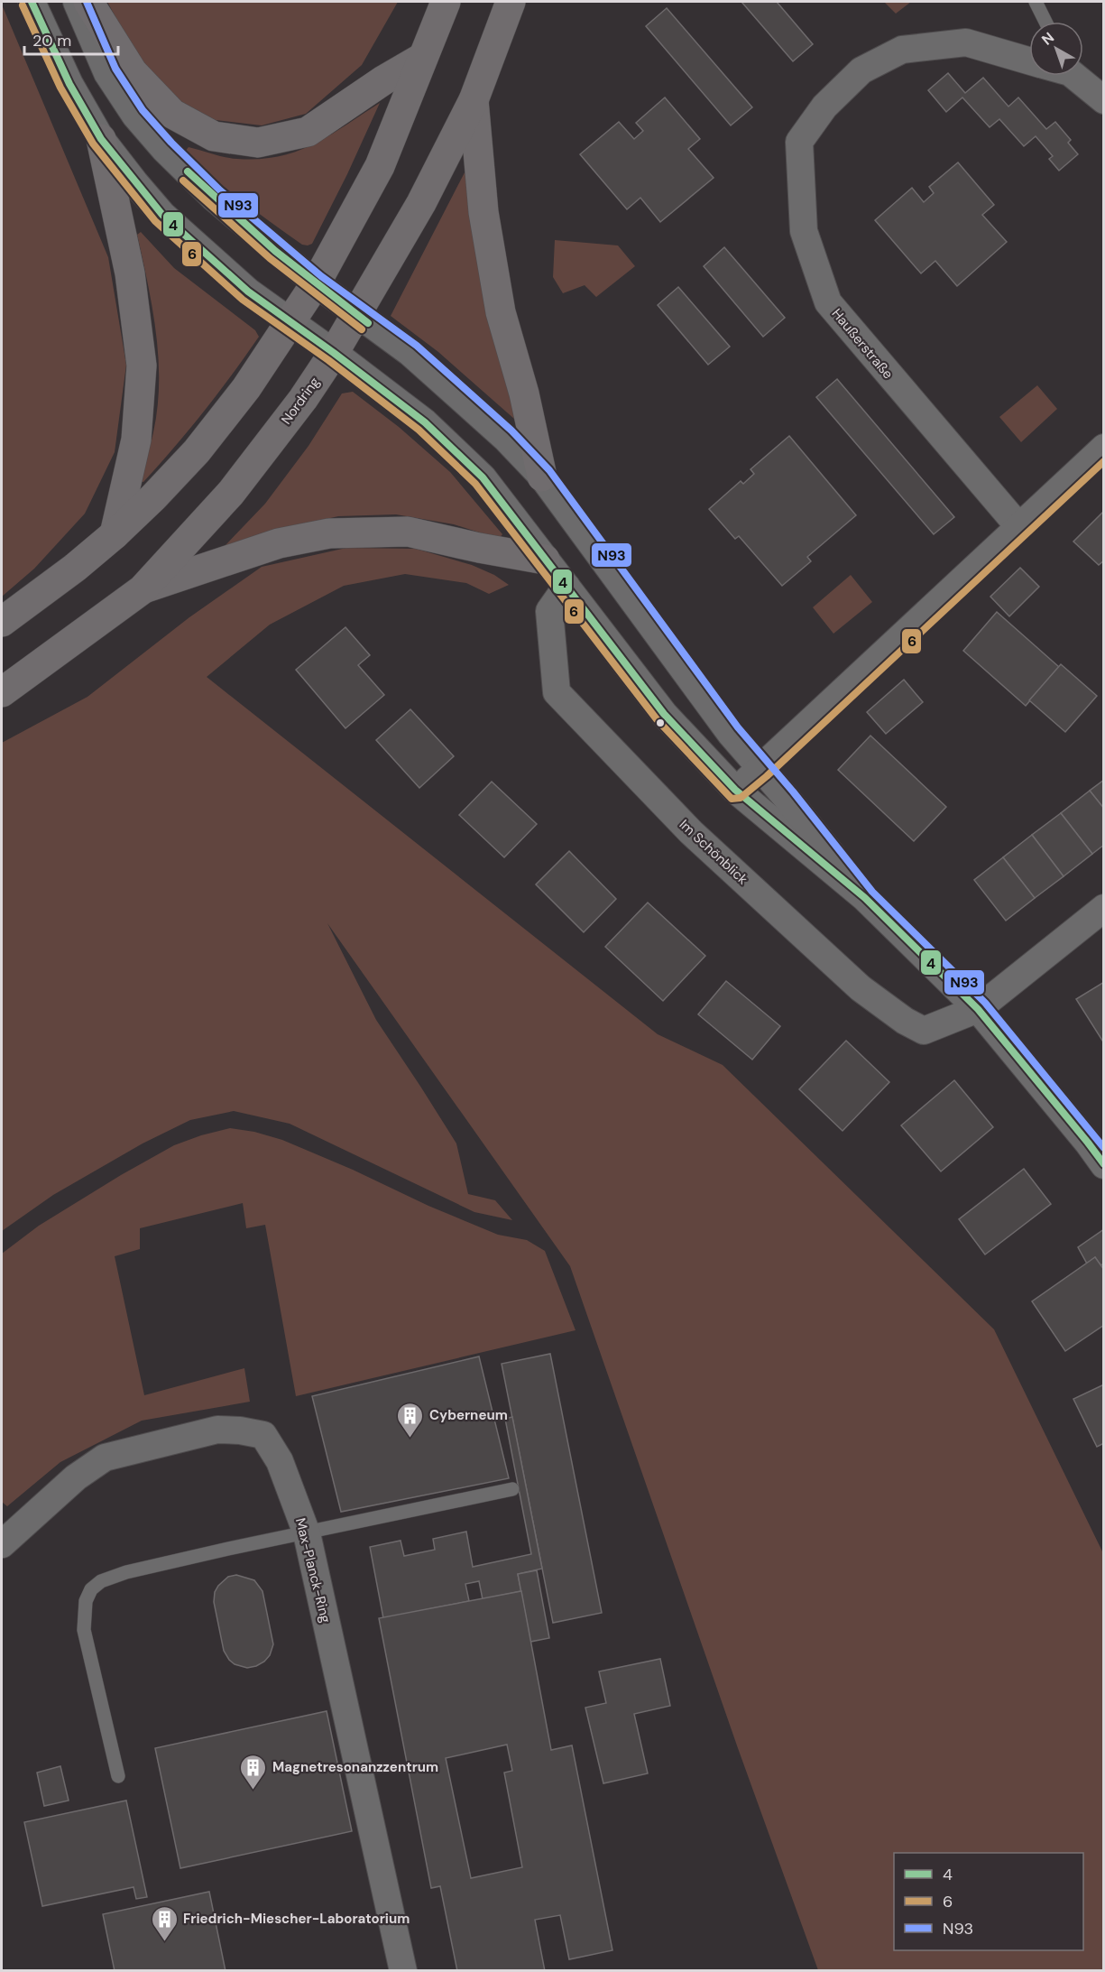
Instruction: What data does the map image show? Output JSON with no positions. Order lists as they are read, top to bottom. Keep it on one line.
{"streets":{"street":["Haußerstraße","Nordring","Im Schönblick","Max-Planck-Ring"]},"places":{"building":["Cyberneum","Magnetresonanzzentrum","Friedrich-Miescher-Laboratorium"]},"lines":["transit line 4","transit line N93","transit line 6"],"legend":["4","6","N93"],"scale_bar":"20 m","north":"top left"}
